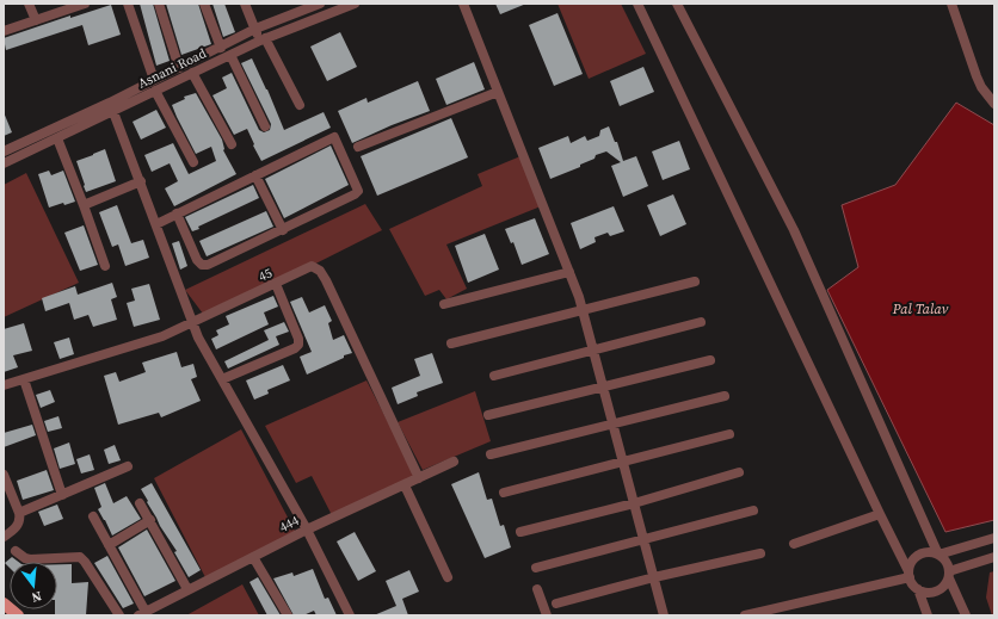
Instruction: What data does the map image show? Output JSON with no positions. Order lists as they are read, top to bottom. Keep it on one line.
{"streets":{"street":["Asnani Road","45","444"]},"crossings":[["45","444"]],"water":["Pal Talav"],"north":"bottom"}
